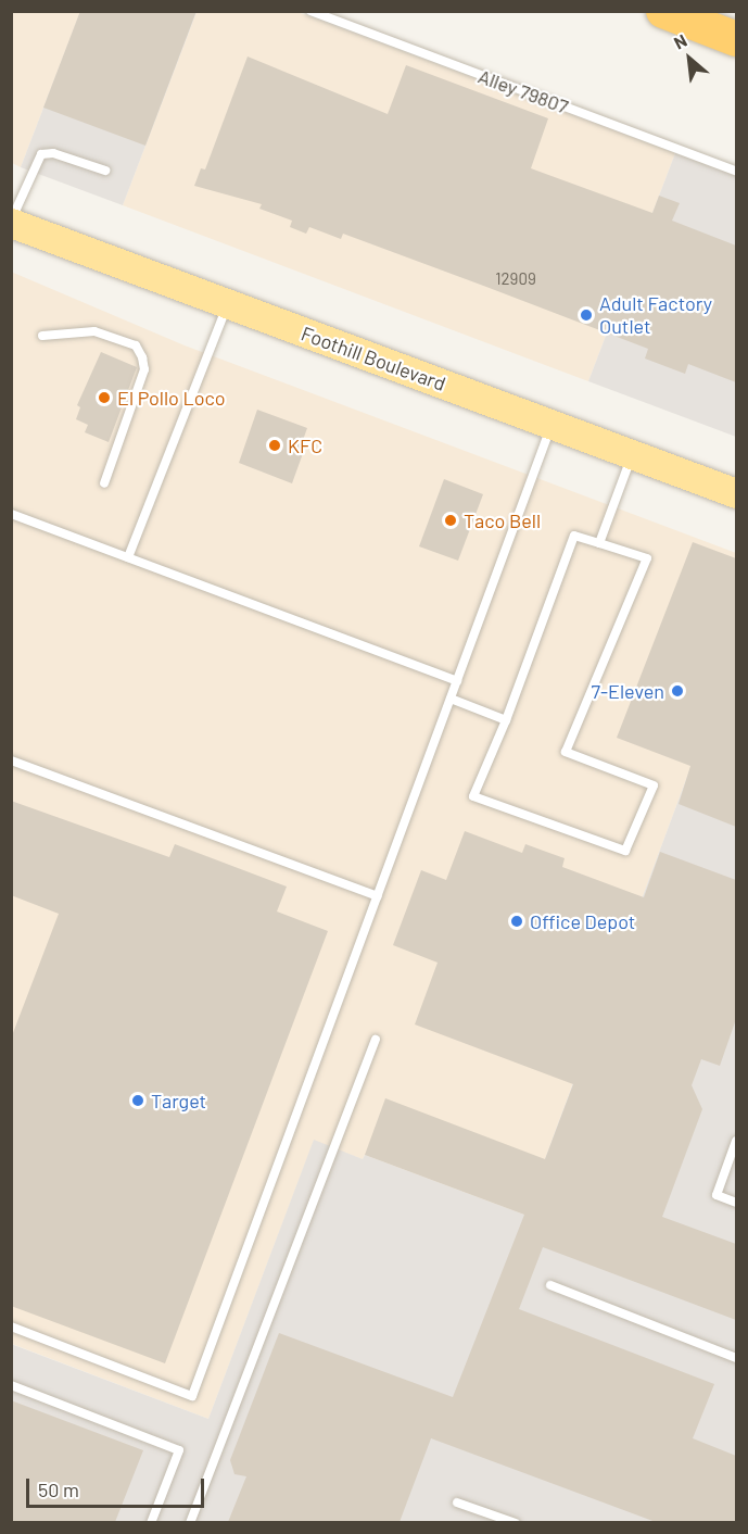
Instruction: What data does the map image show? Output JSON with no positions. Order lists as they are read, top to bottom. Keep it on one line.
{"streets":{"main road":["Foothill Boulevard"],"lane":["Alley 79807"]},"places":["Adult Factory Outlet","El Pollo Loco","KFC","Taco Bell","7-Eleven","Office Depot","Target"],"house_numbers":["12909"],"scale_bar":"50 m","north":"top left"}
